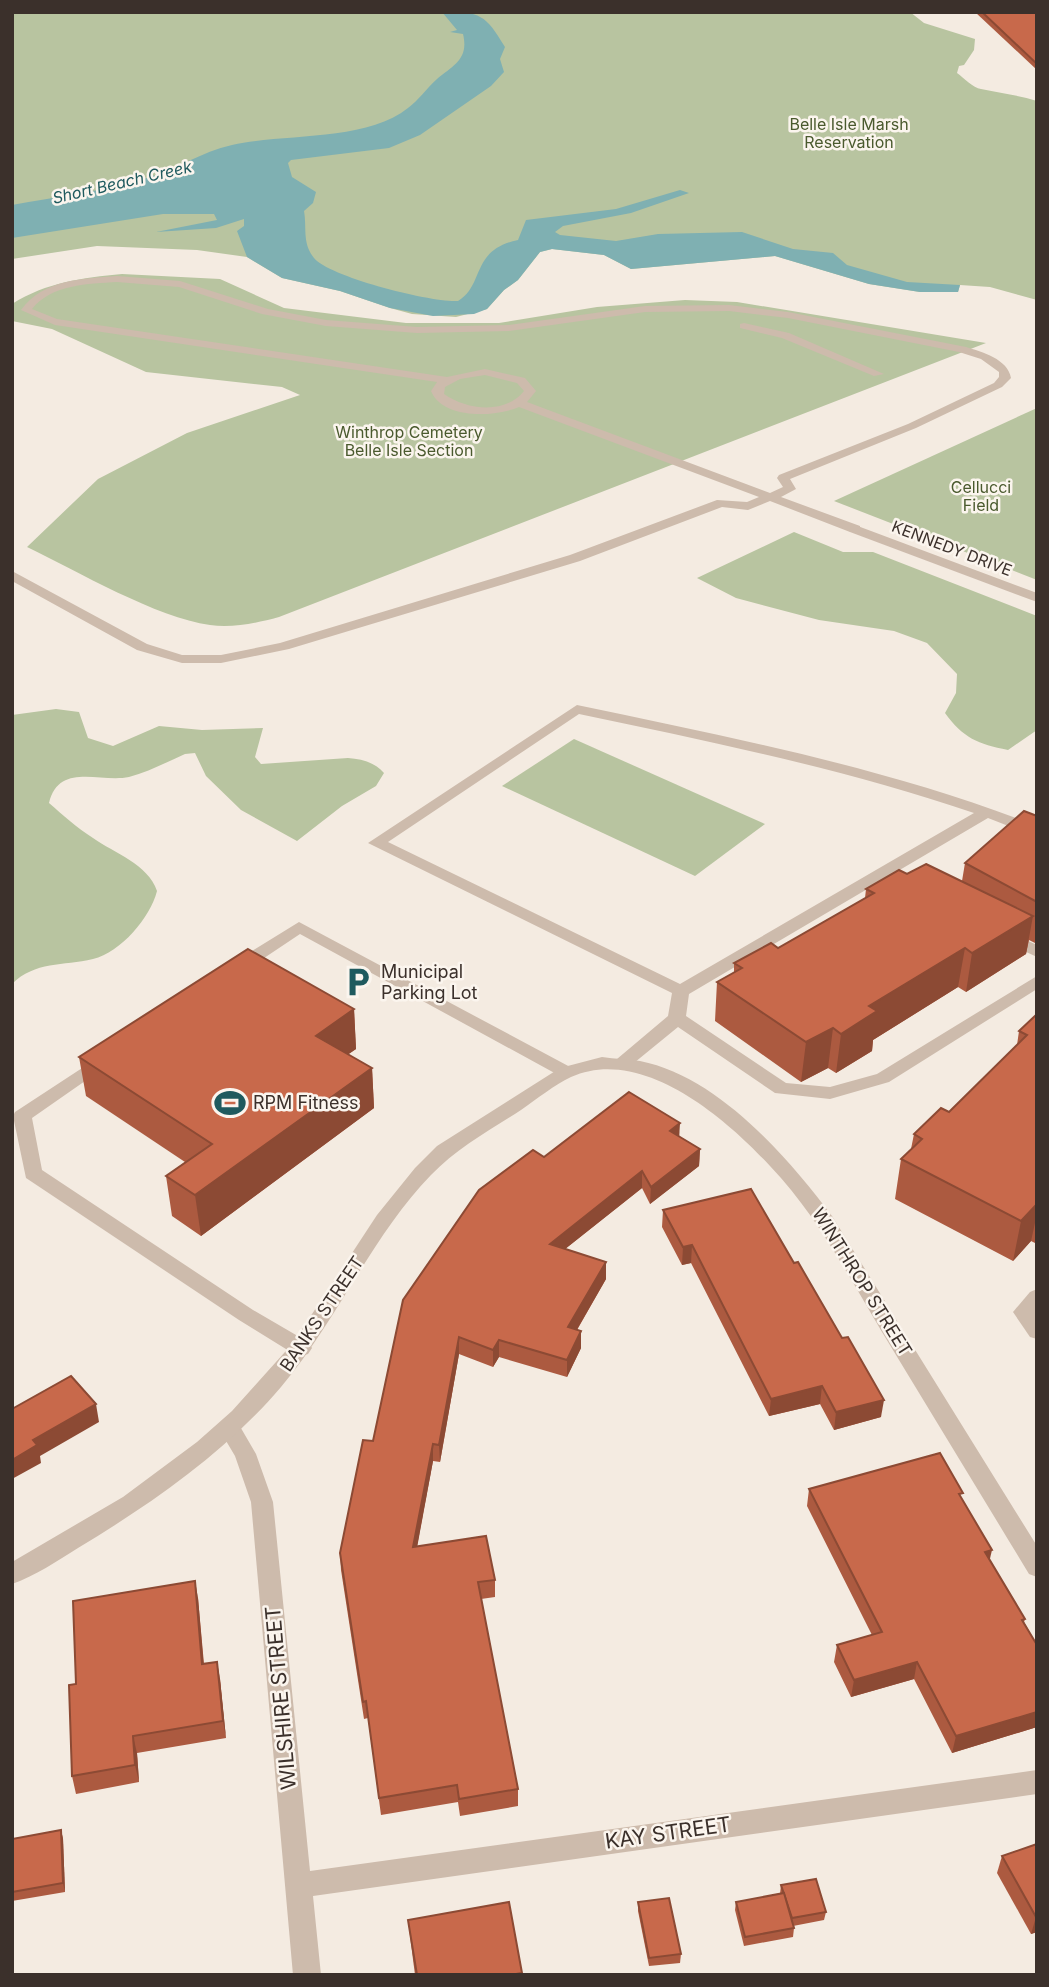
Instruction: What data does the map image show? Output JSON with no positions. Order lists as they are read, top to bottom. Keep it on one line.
{"streets":{"street":["KENNEDY DRIVE","WINTHROP STREET","BANKS STREET","WILSHIRE STREET","KAY STREET"]},"crossings":[["WINTHROP STREET","BANKS STREET"],["BANKS STREET","WILSHIRE STREET"],["WILSHIRE STREET","KAY STREET"]],"water":["Short Beach Creek"],"parks":["Belle Isle Marsh Reservation","Winthrop Cemetery Belle Isle Section","Cellucci Field"],"places":{"parking":["Municipal Parking Lot"],"sports":["RPM Fitness"]}}
